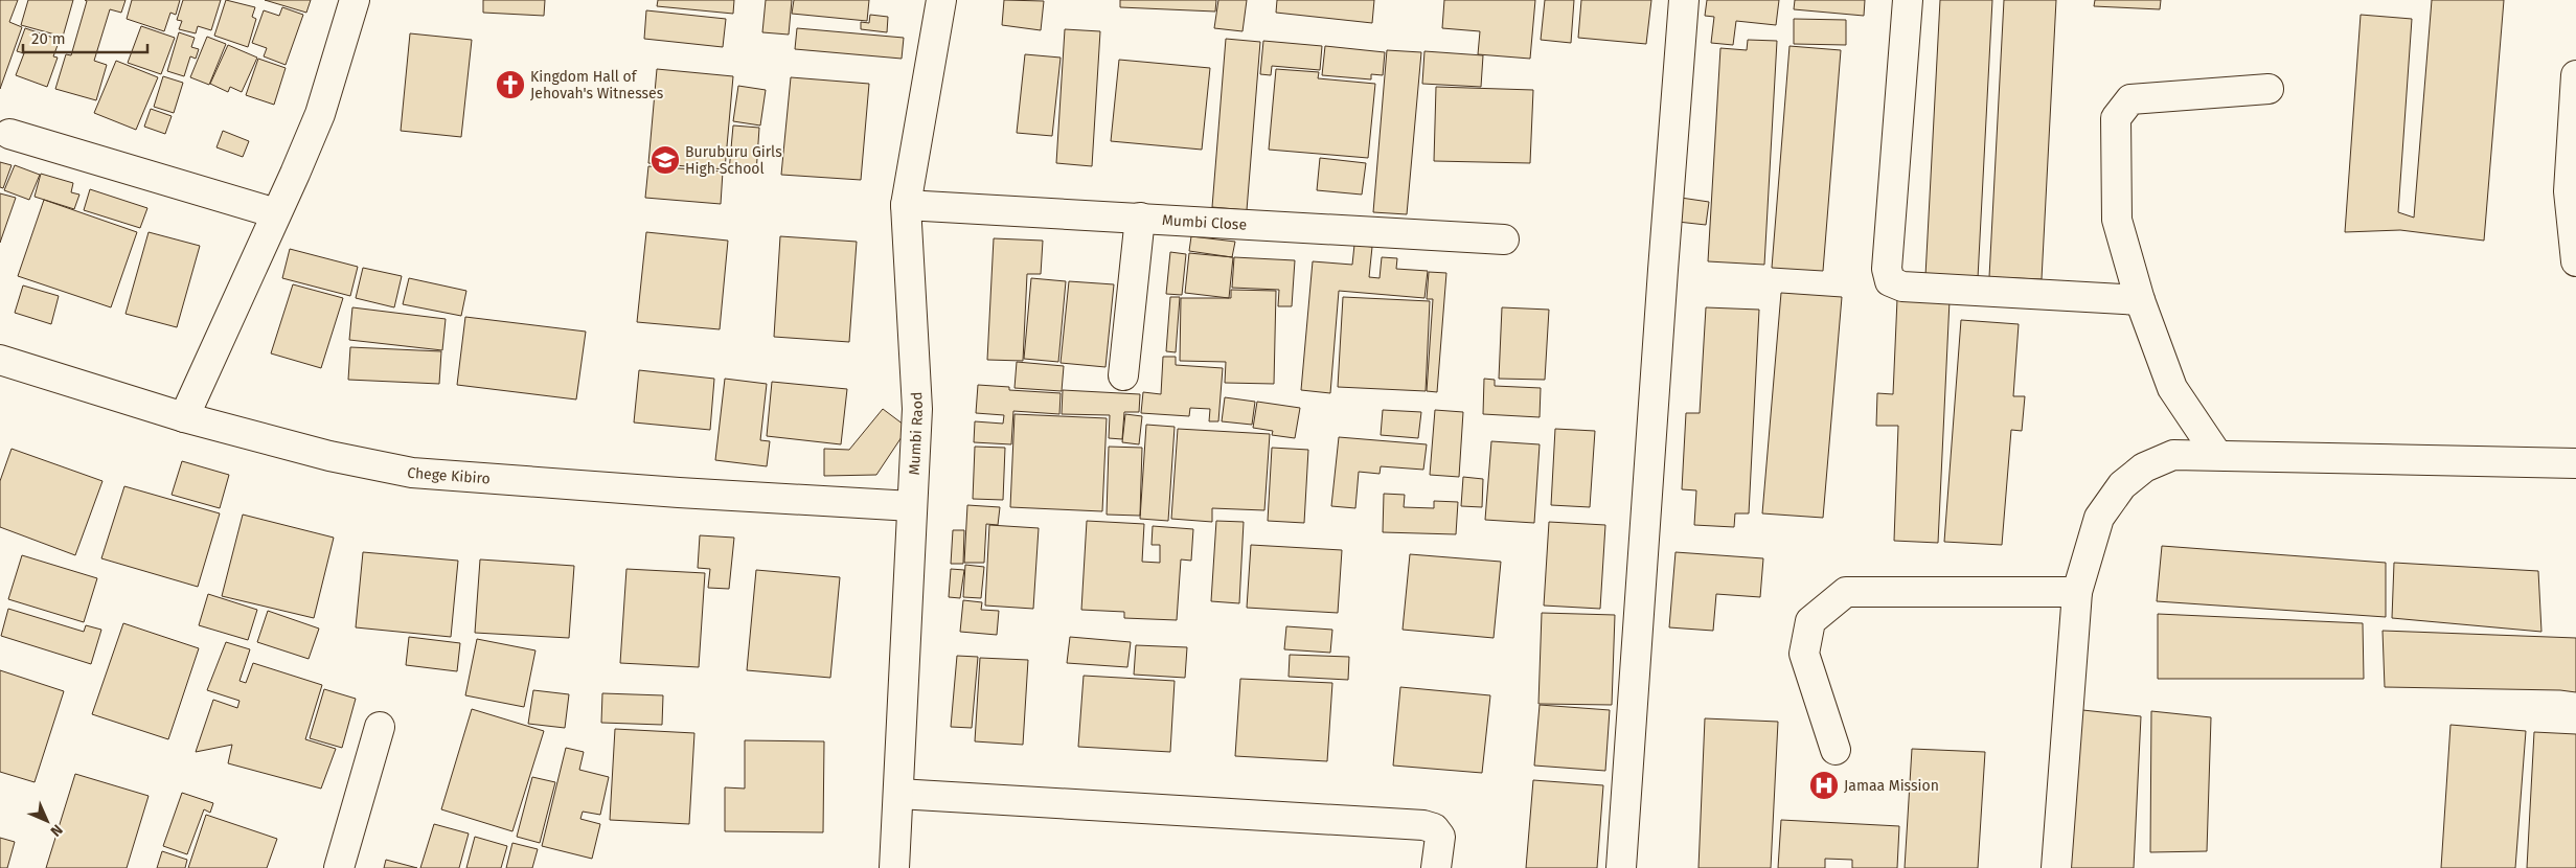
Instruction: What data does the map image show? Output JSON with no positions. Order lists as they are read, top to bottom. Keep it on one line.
{"streets":{"street":["Mumbi Close","Mumbi Raod","Chege Kibiro"]},"crossings":[["Mumbi Close","Mumbi Raod"],["Mumbi Raod","Chege Kibiro"]],"places":{"church":["Kingdom Hall of Jehovah's Witnesses"],"school or university":["Buruburu Girls High School"],"hospital":["Jamaa Mission"]},"scale_bar":"20 m","north":"bottom right"}
